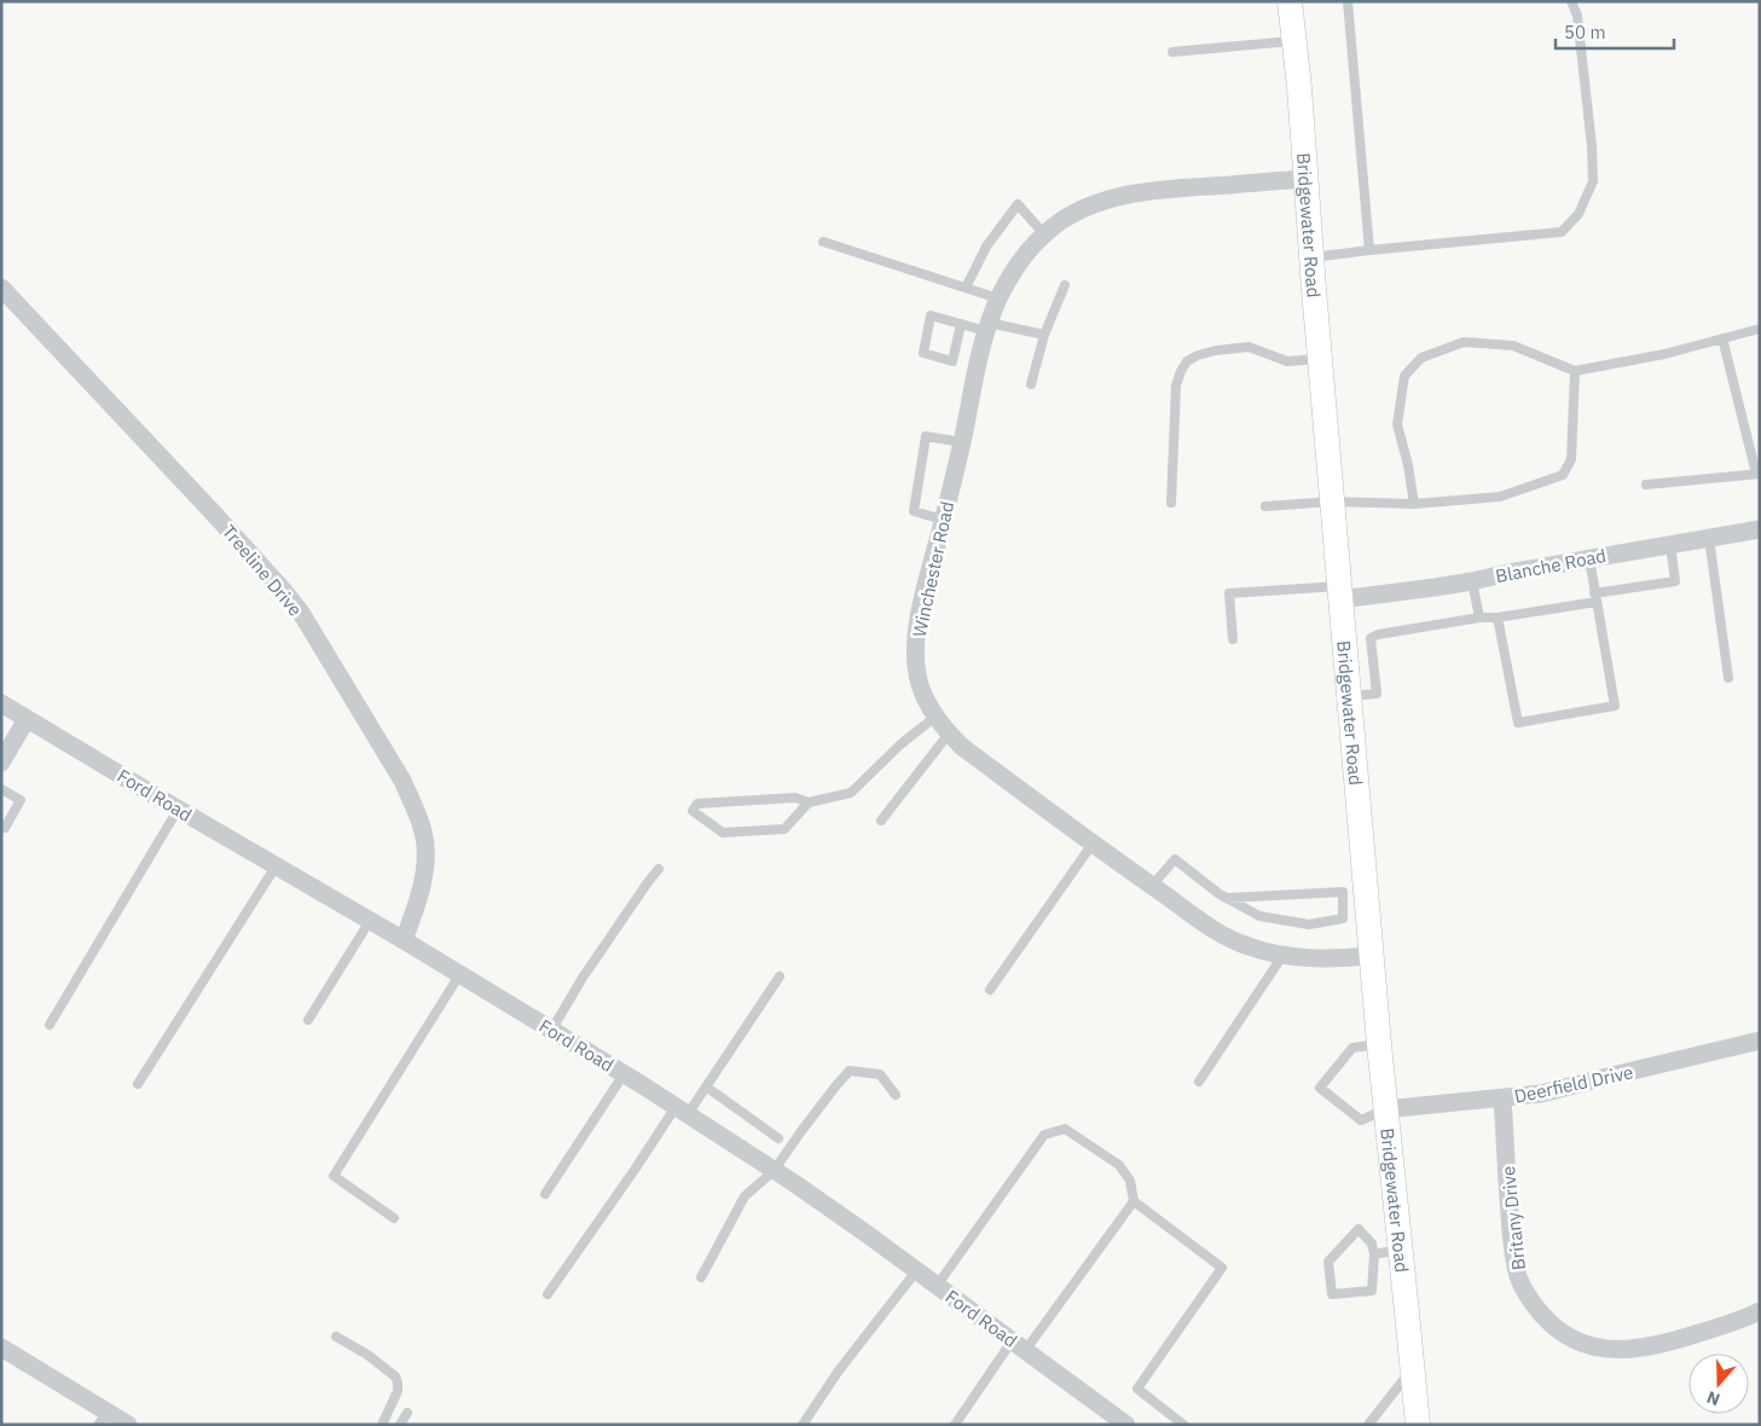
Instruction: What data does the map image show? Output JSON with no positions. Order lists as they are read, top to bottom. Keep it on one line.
{"streets":{"main road":["Bridgewater Road"],"street":["Blanche Road","Winchester Road","Treeline Drive","Ford Road","Deerfield Drive","Britany Drive"]},"crossings":[["Bridgewater Road","Blanche Road"],["Bridgewater Road","Winchester Road"],["Bridgewater Road","Deerfield Drive"],["Treeline Drive","Ford Road"],["Deerfield Drive","Britany Drive"]],"scale_bar":"50 m","north":"bottom"}
